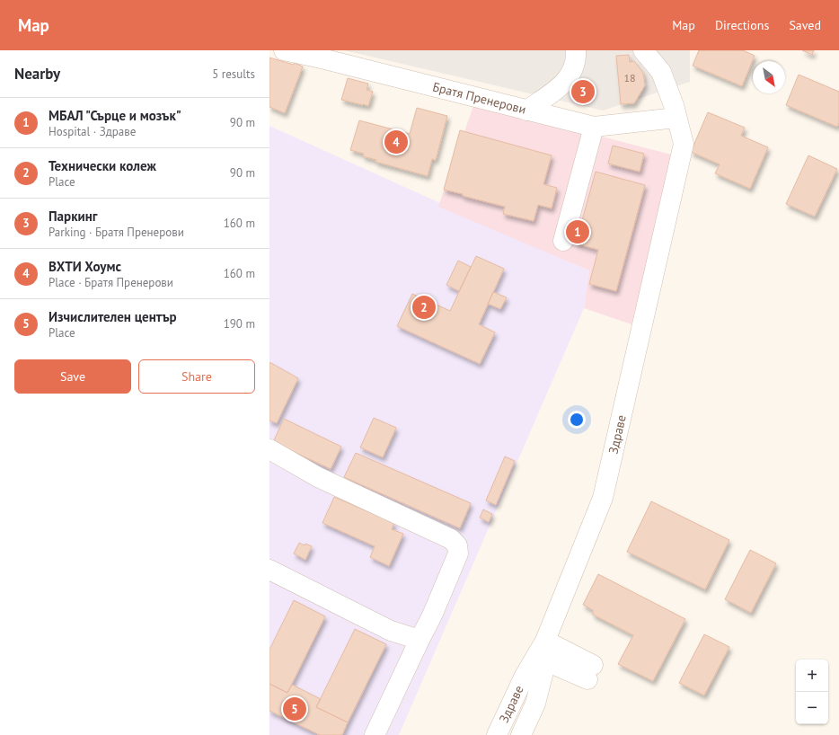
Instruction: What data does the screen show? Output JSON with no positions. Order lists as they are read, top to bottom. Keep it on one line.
{"streets":{"street":["Братя Пренерови","Здраве"]},"crossings":[["Братя Пренерови","Здраве"]],"house_numbers":["18"],"north":"bottom right","page":{"header":"Map","nav":["Map","Directions","Saved"],"heading":["Nearby","5 results"],"pins":["3","4","1","2","5"],"list":[{"mark":"1","name":"МБАЛ \"Сърце и мозък\"","note":"Hospital · Здраве","value":"90 m"},{"mark":"2","name":"Технически колеж","note":"Place","value":"90 m"},{"mark":"3","name":"Паркинг","note":"Parking · Братя Пренерови","value":"160 m"},{"mark":"4","name":"ВХТИ Хоумс","note":"Place · Братя Пренерови","value":"160 m"},{"mark":"5","name":"Изчислителен център","note":"Place","value":"190 m"}],"buttons":["Save","Share"],"map_buttons":["+","−"]}}
